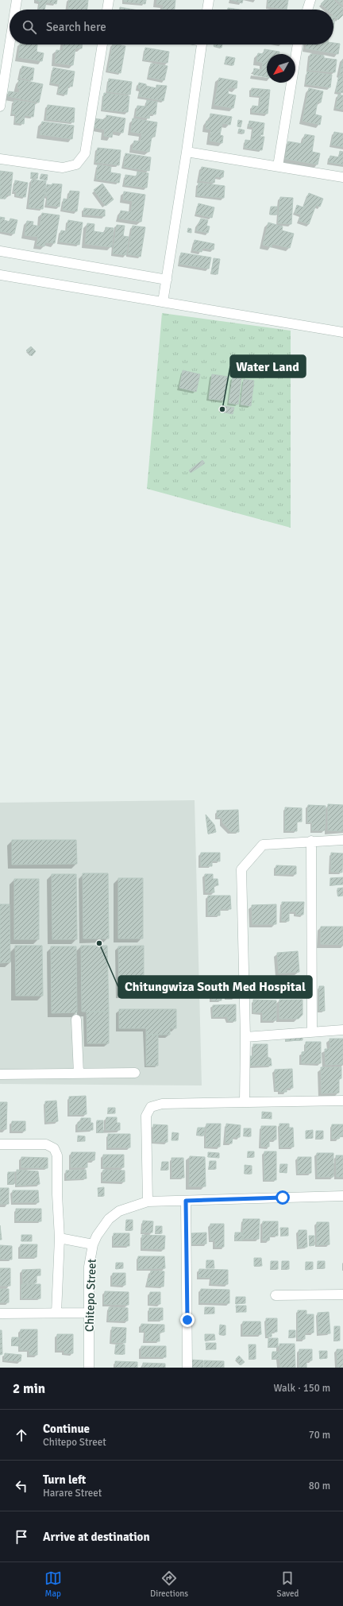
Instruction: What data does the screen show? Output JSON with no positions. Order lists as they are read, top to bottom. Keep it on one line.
{"streets":{"street":["Chitepo Street"]},"places":["Water Land","Chitungwiza South Med Hospital"],"north":"bottom left","page":{"search":"Search here","heading":["2 min","Walk · 150 m"],"list":[["Continue","Chitepo Street","70 m"],["Turn left","Harare Street","80 m"],"Arrive at destination"],"nav":["Map","Directions","Saved"]}}
